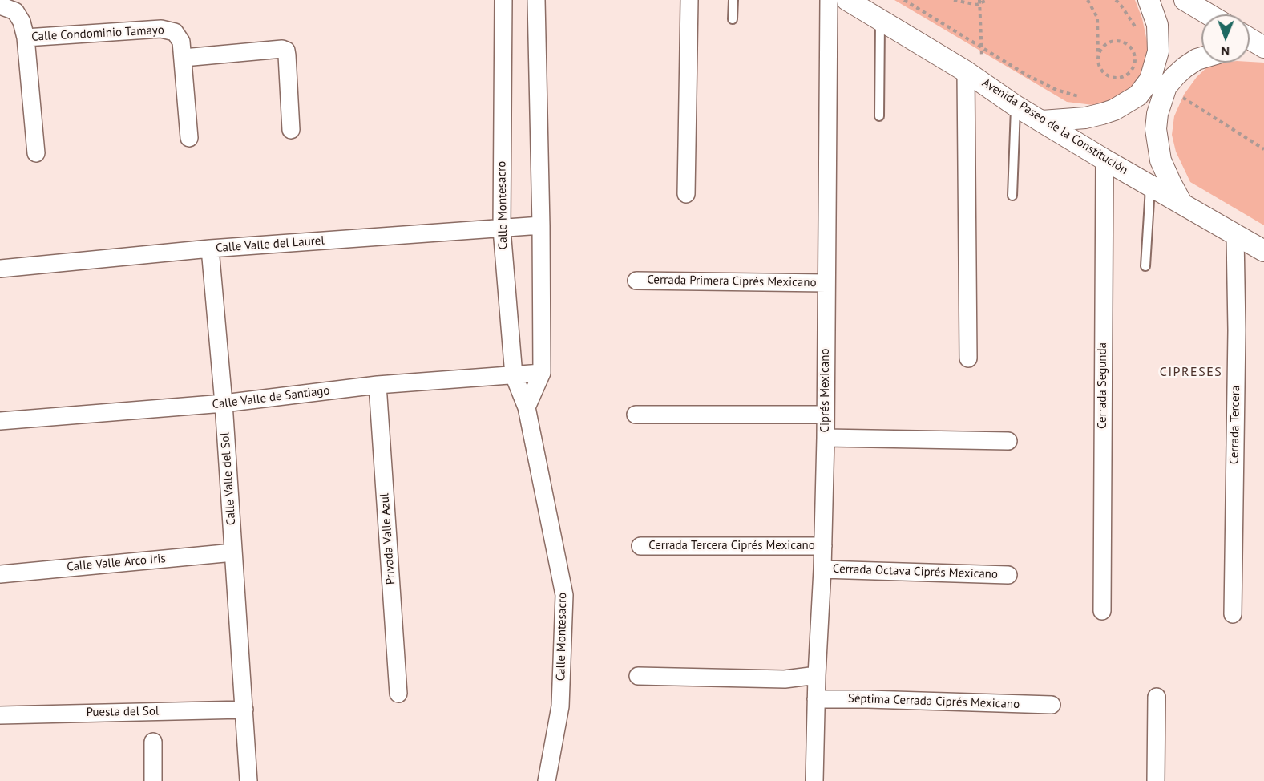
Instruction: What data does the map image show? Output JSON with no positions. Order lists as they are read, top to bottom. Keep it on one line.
{"streets":{"street":["Calle Condominio Tamayo","Avenida Paseo de la Constitución","Calle Montesacro","Calle Valle del Laurel","Cerrada Primera Ciprés Mexicano","Cerrada Segunda","Ciprés Mexicano","Calle Valle de Santiago","Cerrada Tercera","Calle Valle del Sol","Privada Valle Azul","Cerrada Tercera Ciprés Mexicano","Calle Valle Arco Iris","Cerrada Octava Ciprés Mexicano","Séptima Cerrada Ciprés Mexicano","Puesta del Sol"]},"crossings":[["Avenida Paseo de la Constitución","Cerrada Segunda"],["Avenida Paseo de la Constitución","Cerrada Tercera"],["Calle Montesacro","Calle Valle del Laurel"],["Calle Montesacro","Calle Valle de Santiago"],["Calle Valle del Laurel","Calle Valle del Sol"],["Cerrada Primera Ciprés Mexicano","Ciprés Mexicano"],["Ciprés Mexicano","Cerrada Tercera Ciprés Mexicano"],["Ciprés Mexicano","Cerrada Octava Ciprés Mexicano"],["Ciprés Mexicano","Séptima Cerrada Ciprés Mexicano"],["Calle Valle de Santiago","Calle Valle del Sol"],["Calle Valle de Santiago","Privada Valle Azul"],["Calle Valle del Sol","Calle Valle Arco Iris"],["Calle Valle del Sol","Puesta del Sol"]],"districts":["CIPRESES"],"north":"bottom"}
